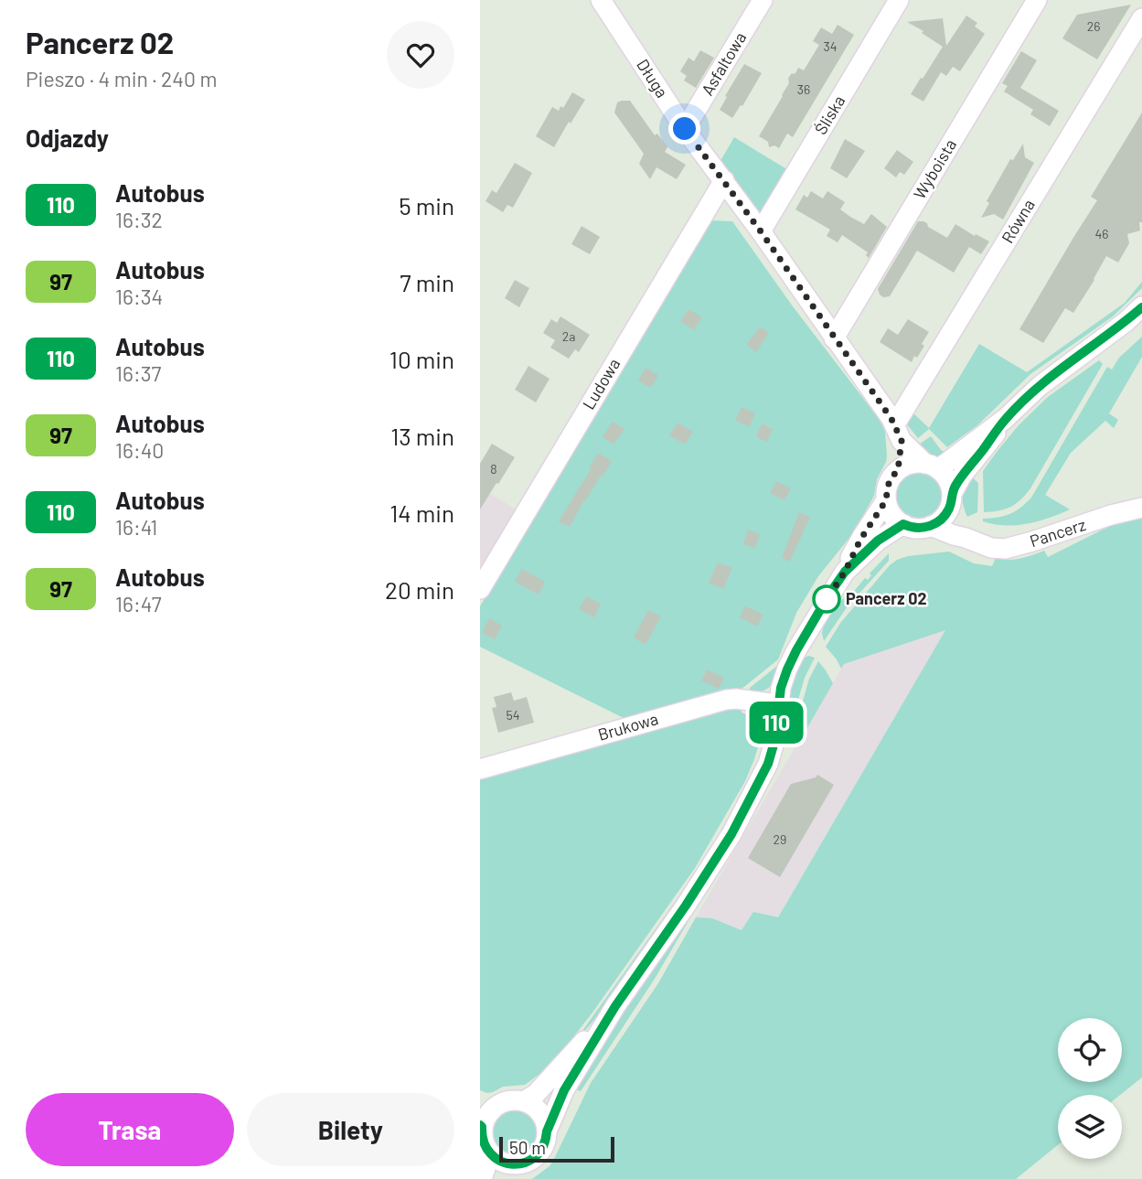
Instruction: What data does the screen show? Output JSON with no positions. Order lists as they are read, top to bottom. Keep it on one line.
{"streets":{"street":["Asfaltowa","Długa","Śliska","Wyboista","Równa","Ludowa","Pancerz","Brukowa"]},"crossings":[["Asfaltowa","Długa"],["Długa","Śliska"],["Długa","Wyboista"],["Długa","Równa"],["Długa","Ludowa"],["Długa","Pancerz"]],"places":["Pancerz 02"],"lines":["bus line 110"],"house_numbers":["26","34","36","46","2a","8","54","29"],"scale_bar":"50 m","page":{"heading":[["Pancerz 02","Pieszo · 4 min · 240 m"],"Odjazdy"],"on_map":"110","list":[{"mark":"110","name":"Autobus","note":"16:32","value":"5 min"},{"mark":"97","name":"Autobus","note":"16:34","value":"7 min"},{"mark":"110","name":"Autobus","note":"16:37","value":"10 min"},{"mark":"97","name":"Autobus","note":"16:40","value":"13 min"},{"mark":"110","name":"Autobus","note":"16:41","value":"14 min"},{"mark":"97","name":"Autobus","note":"16:47","value":"20 min"}],"buttons":["Trasa","Bilety"],"scale":"50 m"}}
